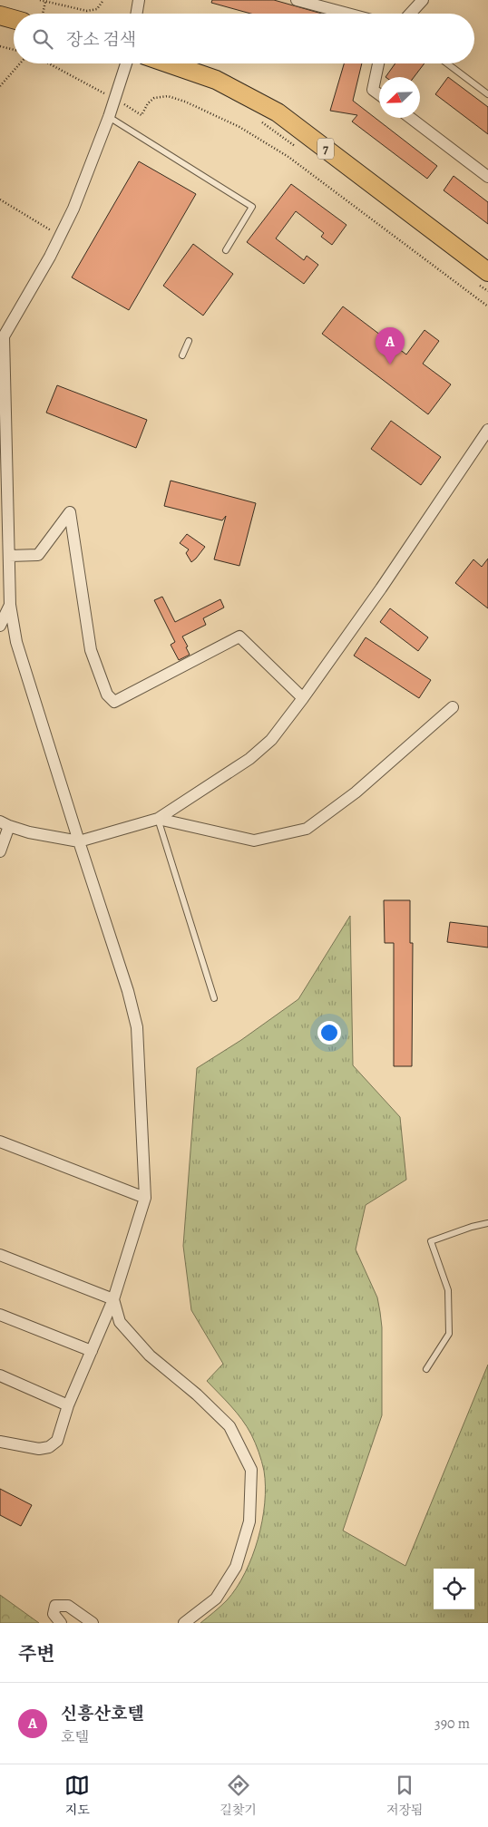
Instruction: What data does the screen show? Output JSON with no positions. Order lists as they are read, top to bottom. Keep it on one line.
{"streets":{"highway":["7"]},"north":"bottom left","page":{"search":"장소 검색","pins":"A","heading":"주변","list":[{"mark":"A","name":"신흥산호텔","note":"호텔","value":"390 m"}],"nav":["지도","길찾기","저장됨"]}}
